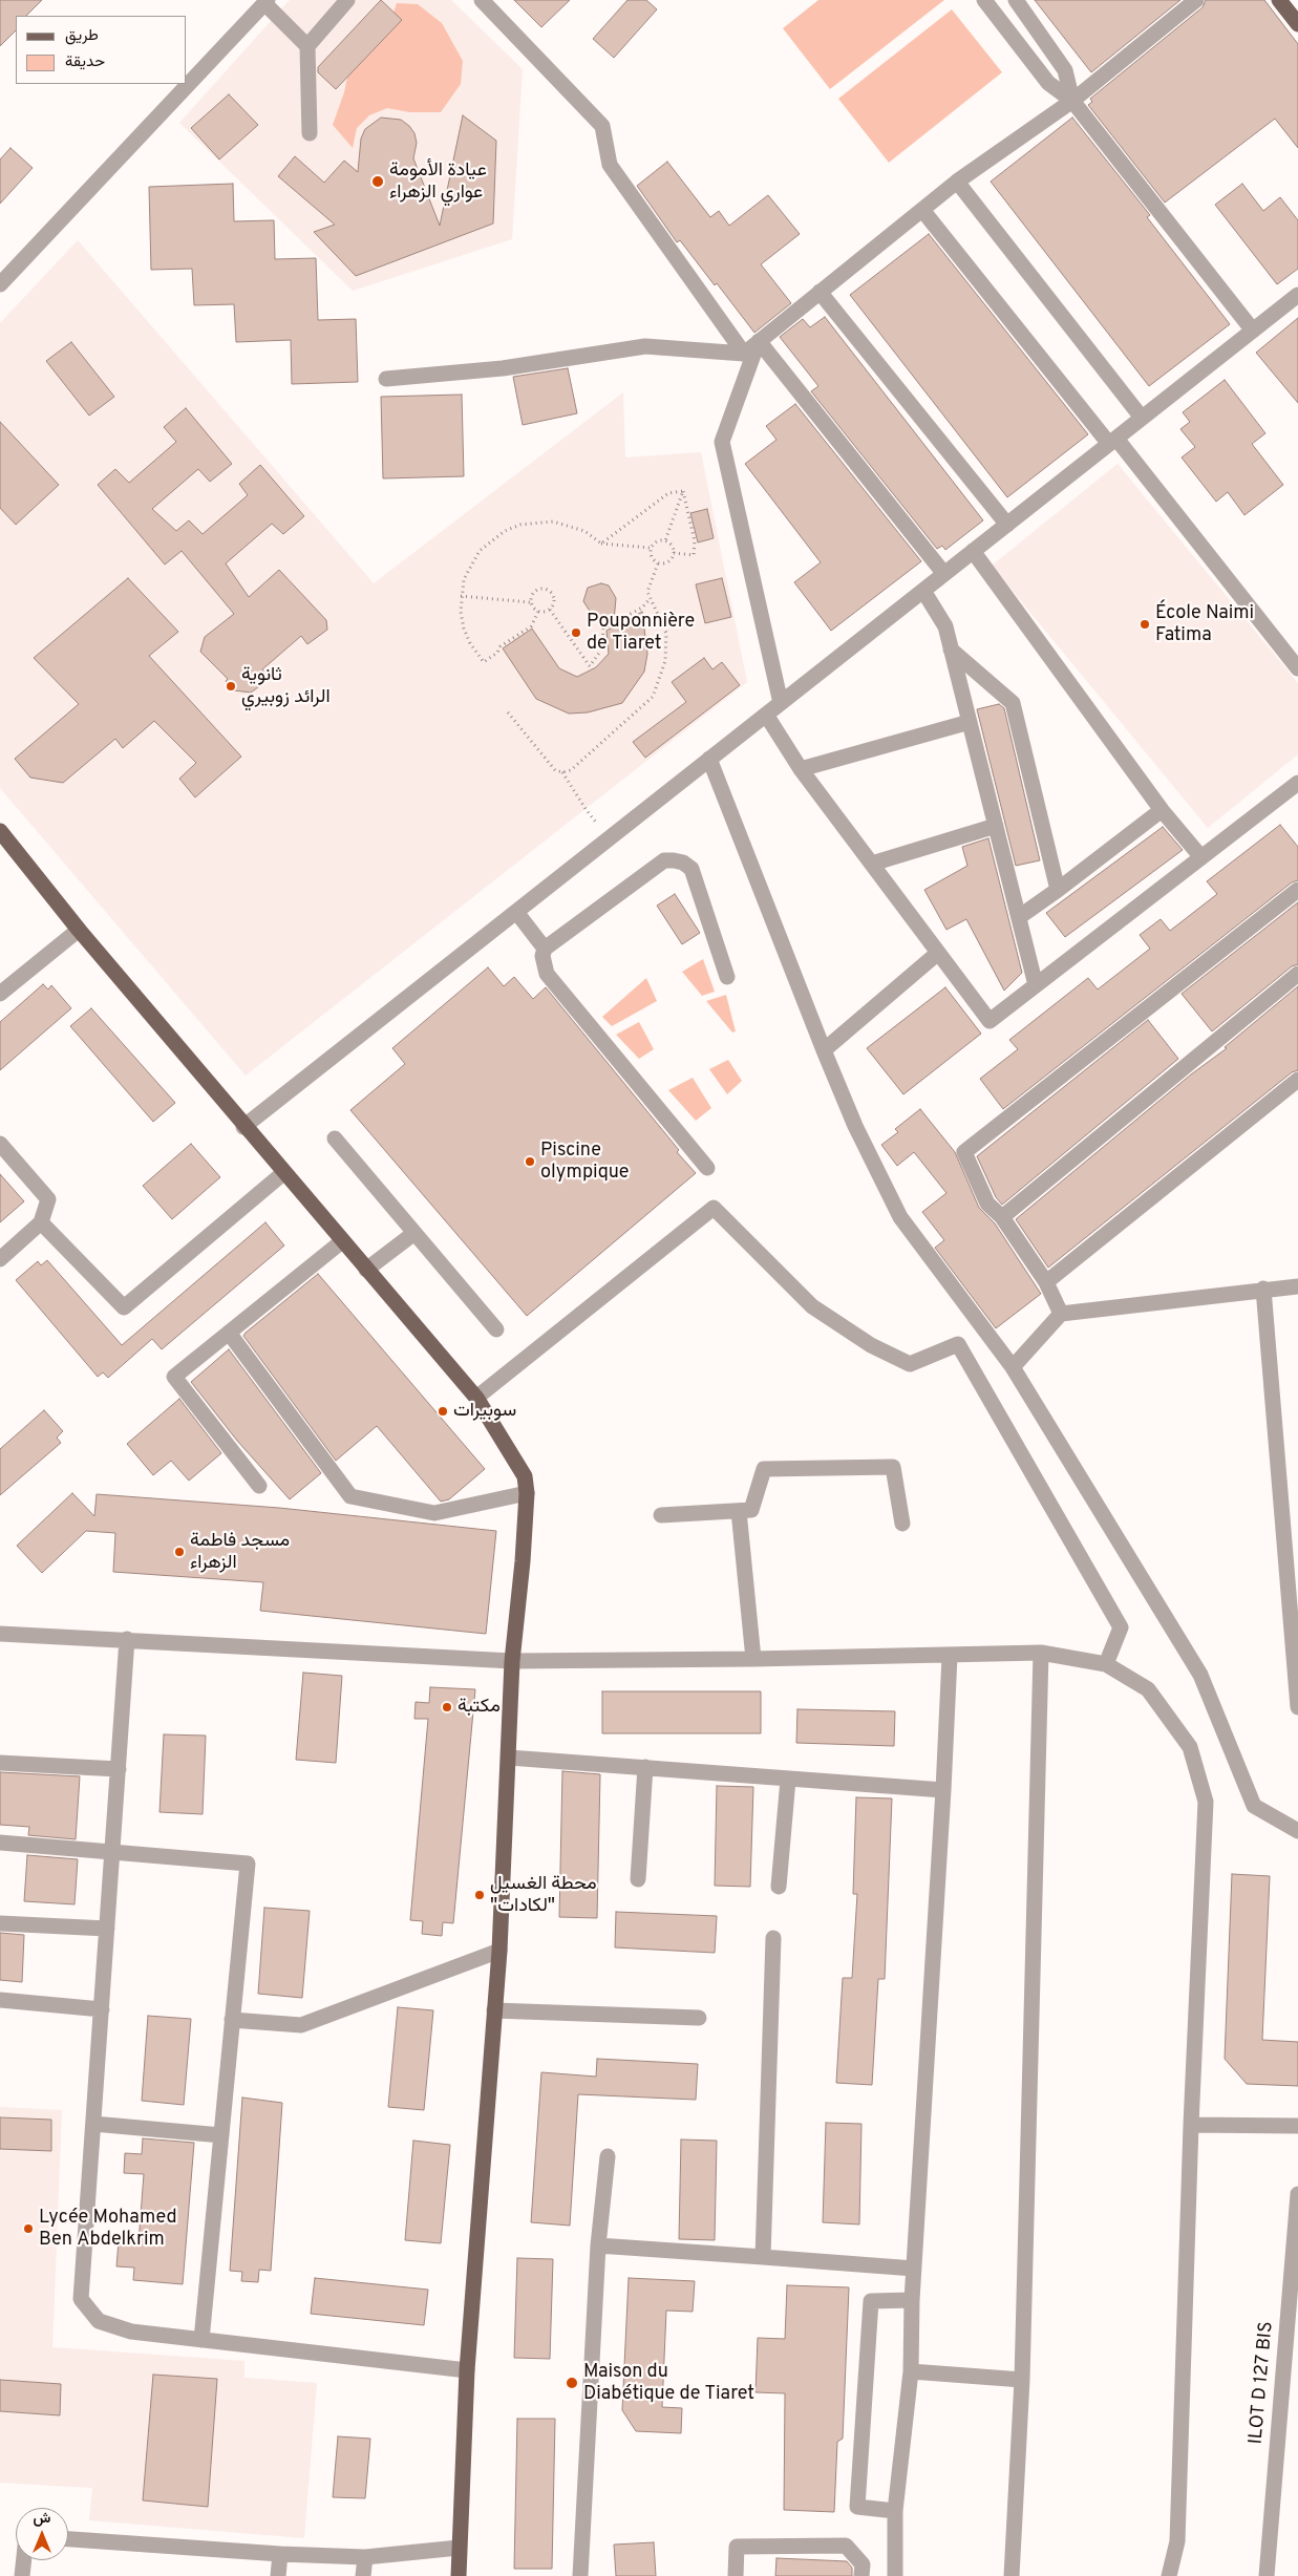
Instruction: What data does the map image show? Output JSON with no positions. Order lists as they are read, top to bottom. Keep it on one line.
{"streets":{"street":["ILOT D 127 BIS"]},"places":["عيادة الأمومة عواري الزهراء","École Naimi Fatima","Pouponnière de Tiaret","ثانوية الرائد زوبيري","Piscine olympique","سوبيرات","مسجد فاطمة الزهراء","مكتبة","محطة الغسيل \"لكادات\"","Lycée Mohamed Ben Abdelkrim","Maison du Diabétique de Tiaret"],"legend":["طريق","حديقة"],"north":"top"}
